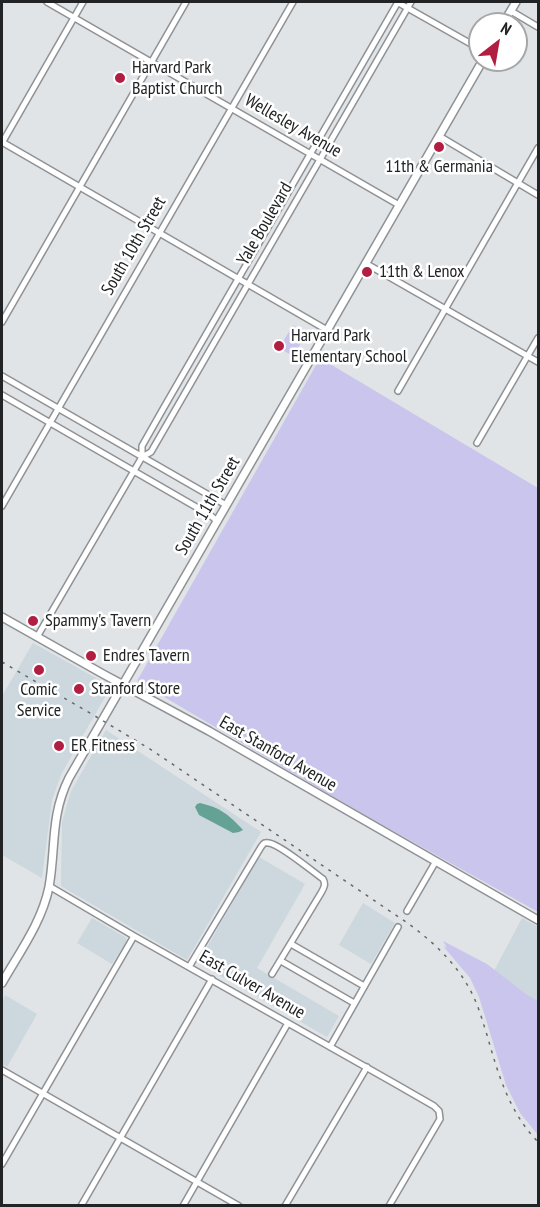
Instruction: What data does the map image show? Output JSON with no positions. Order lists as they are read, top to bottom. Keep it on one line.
{"streets":{"street":["Wellesley Avenue","Yale Boulevard","South 10th Street","South 11th Street","East Stanford Avenue","East Culver Avenue"]},"crossings":[["Wellesley Avenue","Yale Boulevard"],["Wellesley Avenue","South 10th Street"],["Wellesley Avenue","South 11th Street"],["Yale Boulevard","East Stanford Avenue"],["South 11th Street","East Stanford Avenue"],["South 11th Street","East Culver Avenue"]],"places":["Harvard Park Baptist Church","11th & Germania","11th & Lenox","Harvard Park Elementary School","Spammy's Tavern","Endres Tavern","Comic Service","Stanford Store","ER Fitness"],"north":"top right"}
